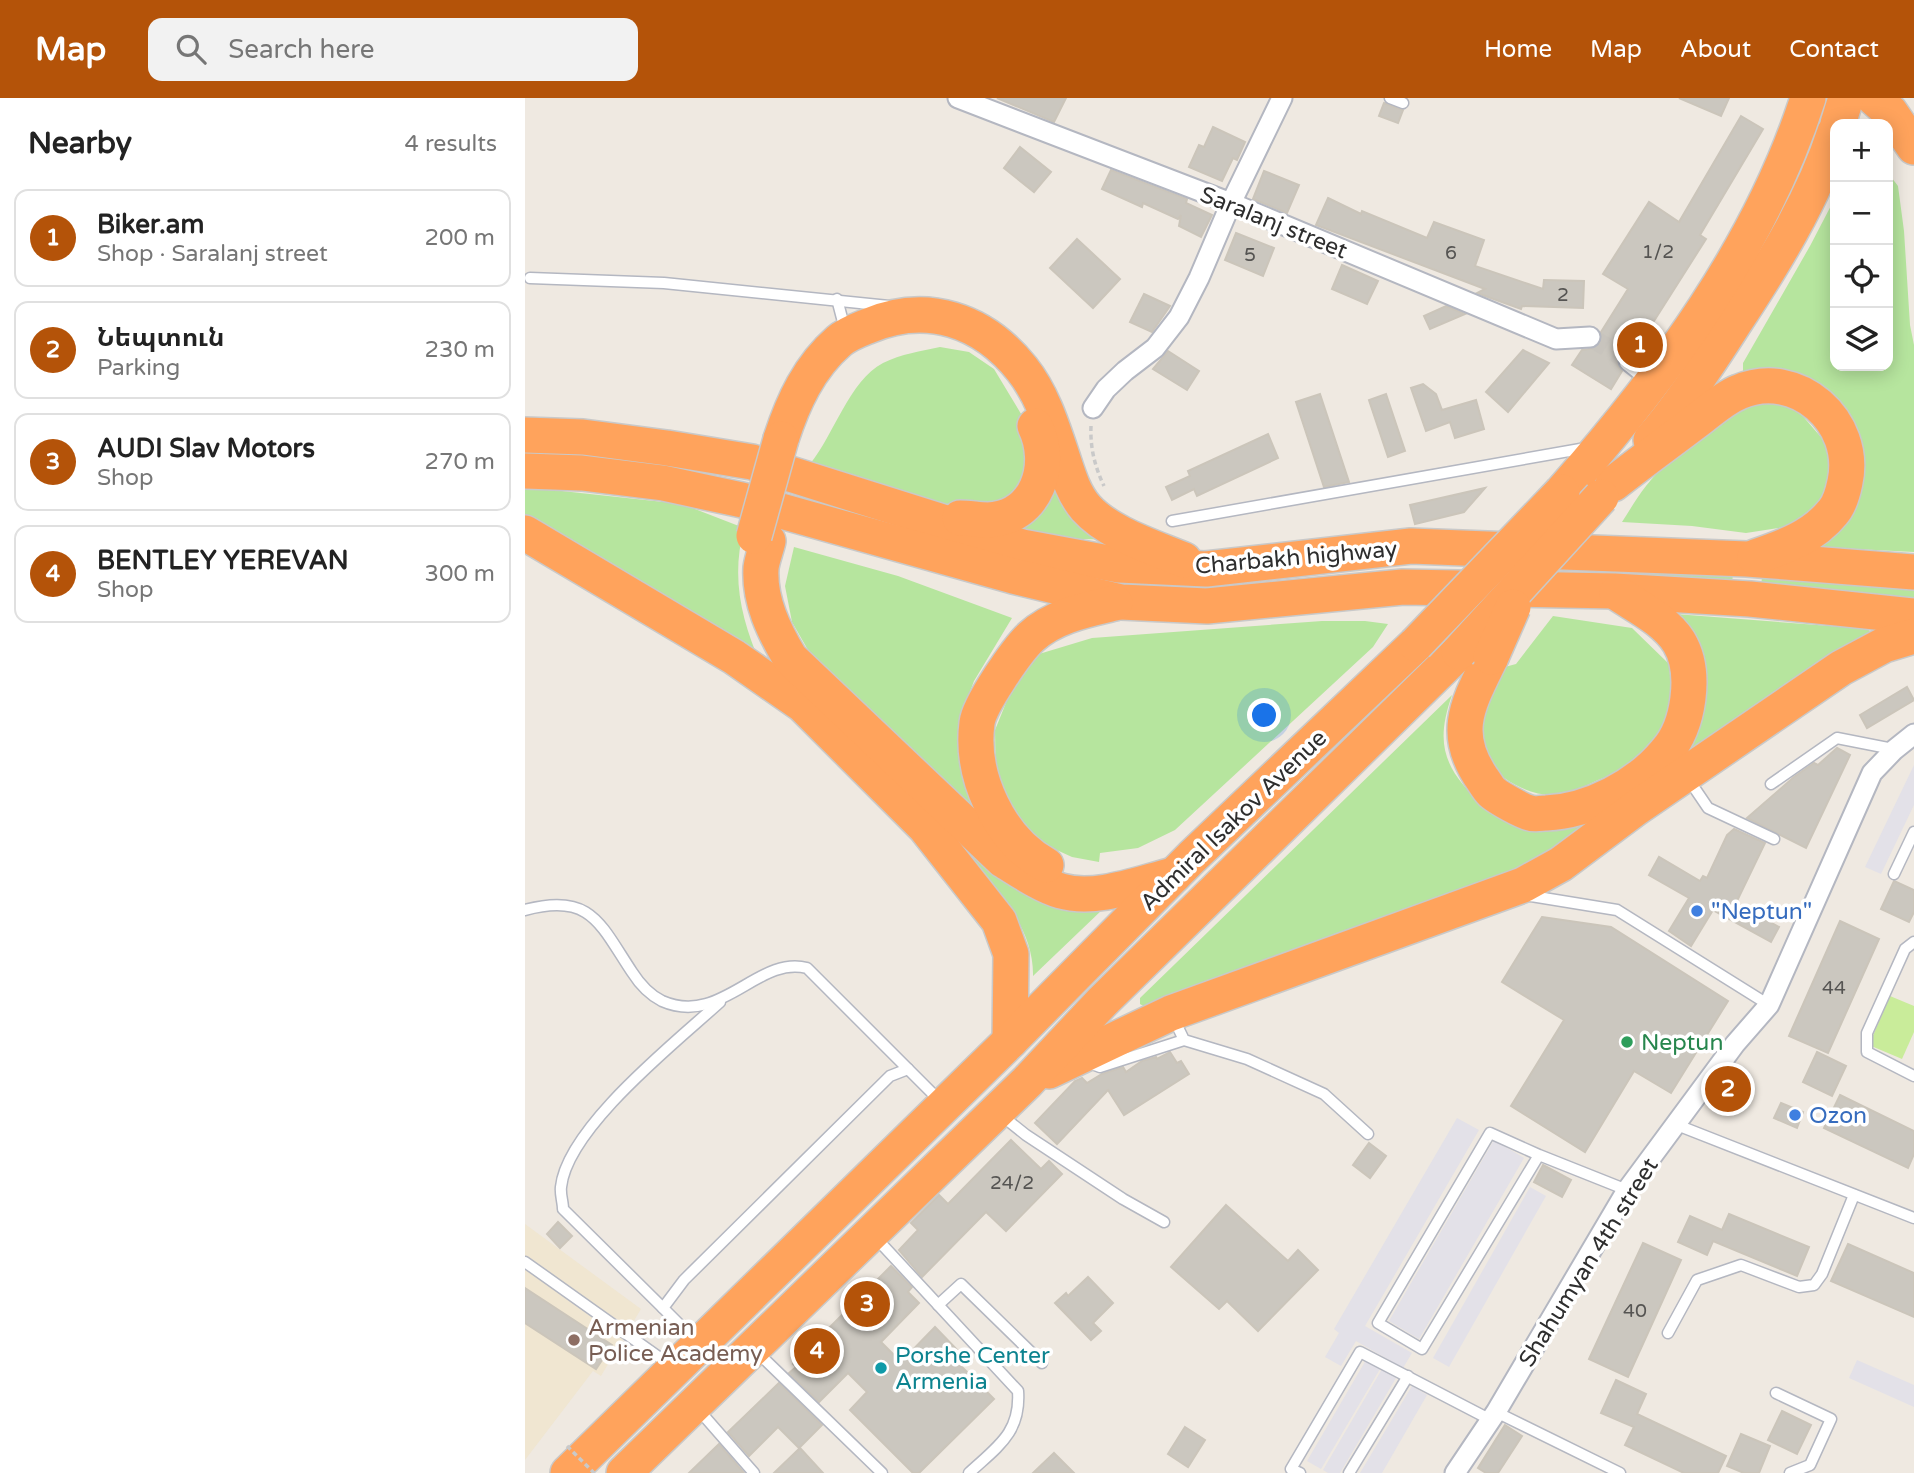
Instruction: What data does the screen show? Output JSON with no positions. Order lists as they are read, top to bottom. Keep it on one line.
{"streets":{"highway":["Charbakh highway","Admiral Isakov Avenue"],"street":["Saralanj street","Shahumyan 4th street"]},"places":["\"Neptun\"","Neptun","Ozon","Armenian Police Academy","Porshe Center Armenia"],"house_numbers":["1/2","6","5","2","44","24/2","40"],"page":{"header":"Map","search":"Search here","nav":["Home","Map","About","Contact"],"heading":["Nearby","4 results"],"map_buttons":["+","−"],"list":[{"mark":"1","name":"Biker.am","note":"Shop · Saralanj street","value":"200 m"},{"mark":"2","name":"Նեպտուն","note":"Parking","value":"230 m"},{"mark":"3","name":"AUDI Slav Motors","note":"Shop","value":"270 m"},{"mark":"4","name":"BENTLEY YEREVAN","note":"Shop","value":"300 m"}],"pins":["1","2","3","4"]}}
